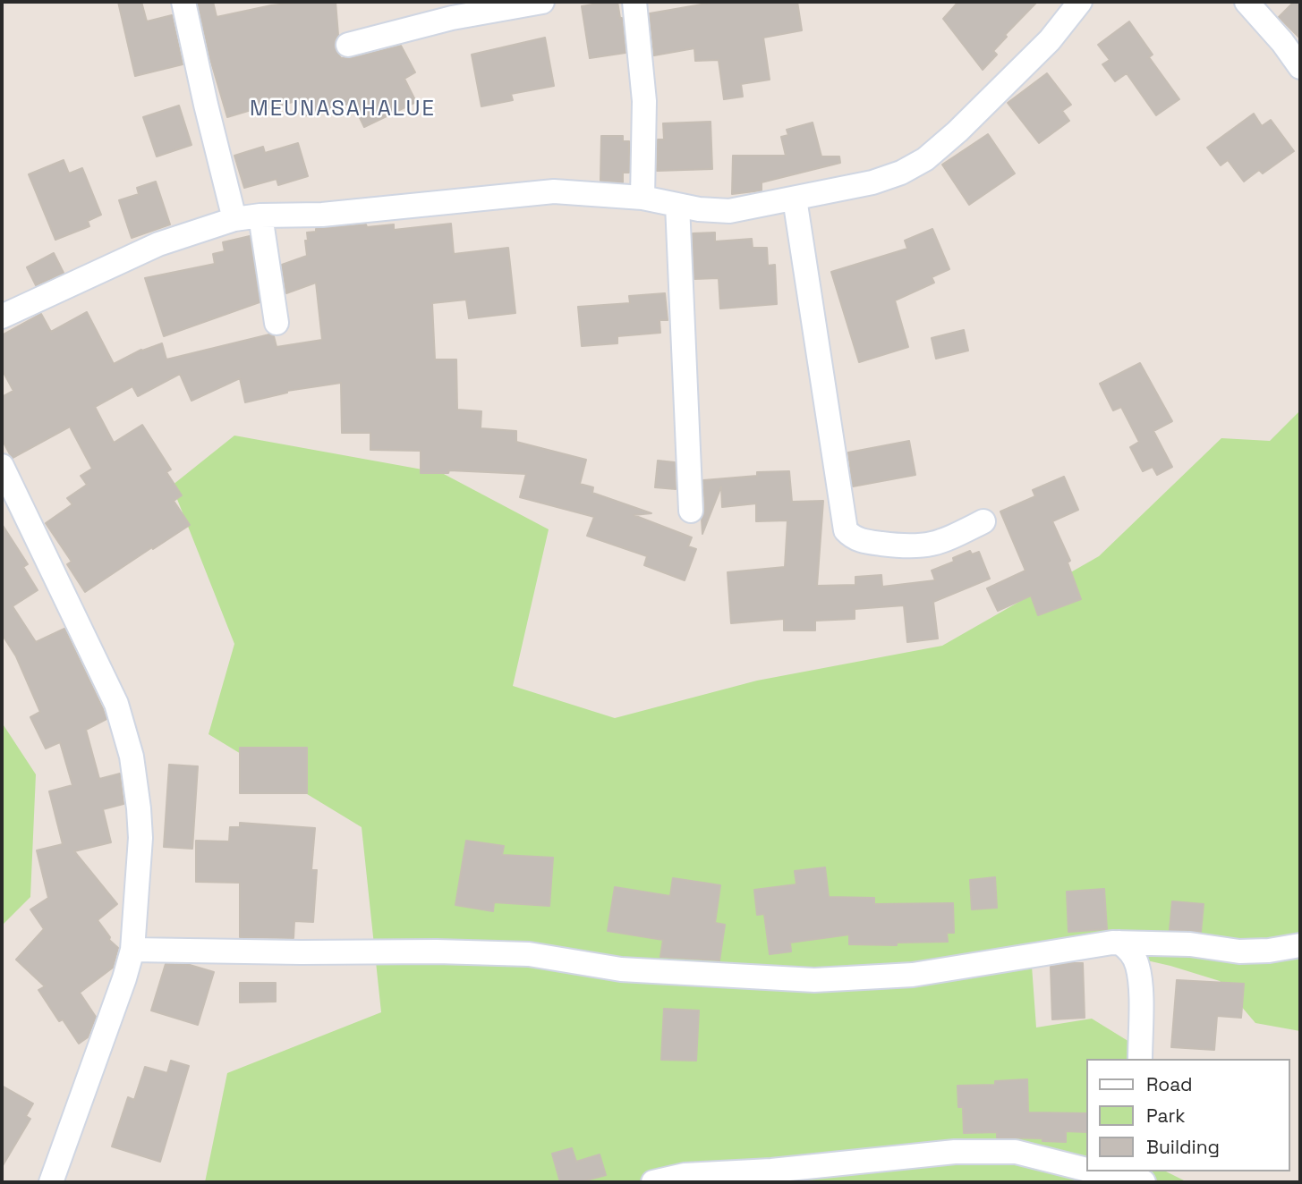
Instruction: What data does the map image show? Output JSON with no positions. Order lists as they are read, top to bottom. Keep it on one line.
{"districts":["MEUNASAHALUE"],"legend":["Road","Park","Building"]}
